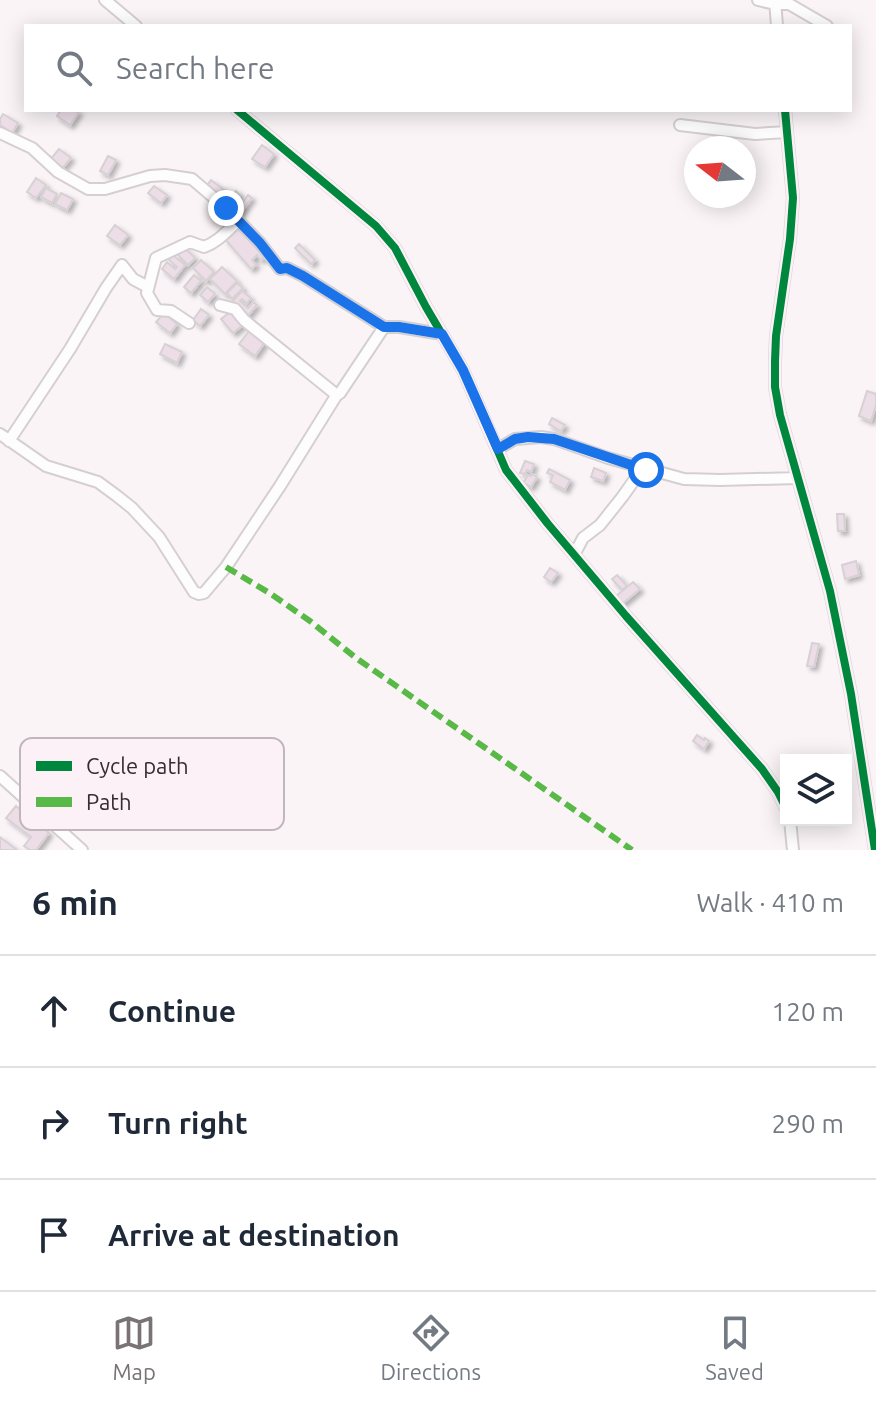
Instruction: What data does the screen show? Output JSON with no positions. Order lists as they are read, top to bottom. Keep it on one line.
{"legend":["Cycle path","Path"],"north":"left","page":{"search":"Search here","heading":["6 min","Walk · 410 m"],"list":[["Continue","120 m"],["Turn right","290 m"],"Arrive at destination"],"nav":["Map","Directions","Saved"]}}
